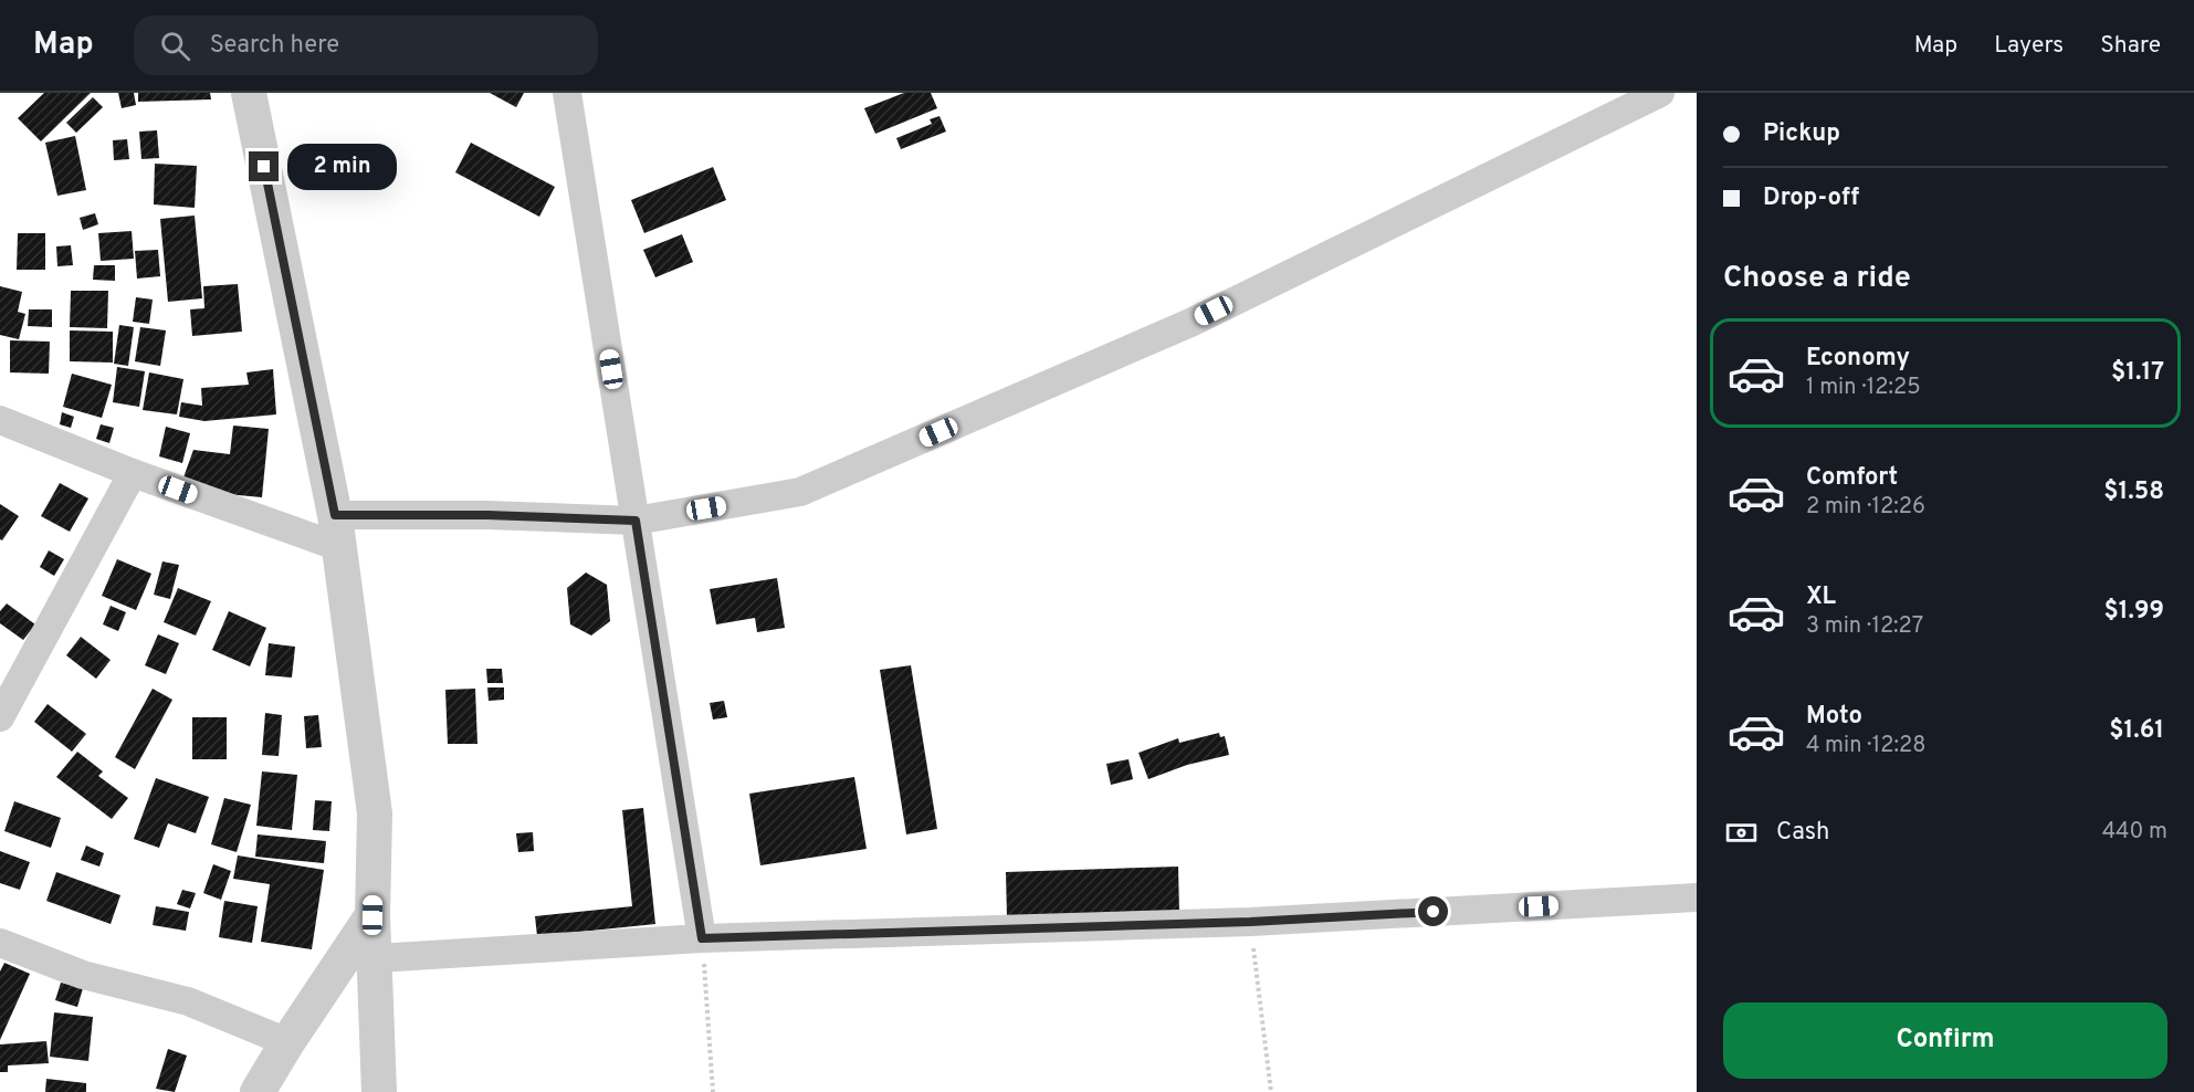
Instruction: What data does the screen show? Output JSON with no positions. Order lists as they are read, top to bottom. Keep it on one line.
{"page":{"header":"Map","search":"Search here","nav":["Map","Layers","Share"],"banner":["Pickup","Drop-off"],"bubble":"2 min","heading":"Choose a ride","list":[{"name":"Economy","note":"1 min · 12:25","value":"$1.17"},{"name":"Comfort","note":"2 min · 12:26","value":"$1.58"},{"name":"XL","note":"3 min · 12:27","value":"$1.99"},{"name":"Moto","note":"4 min · 12:28","value":"$1.61"}],"pay":["Cash","440 m"],"buttons":"Confirm"}}
